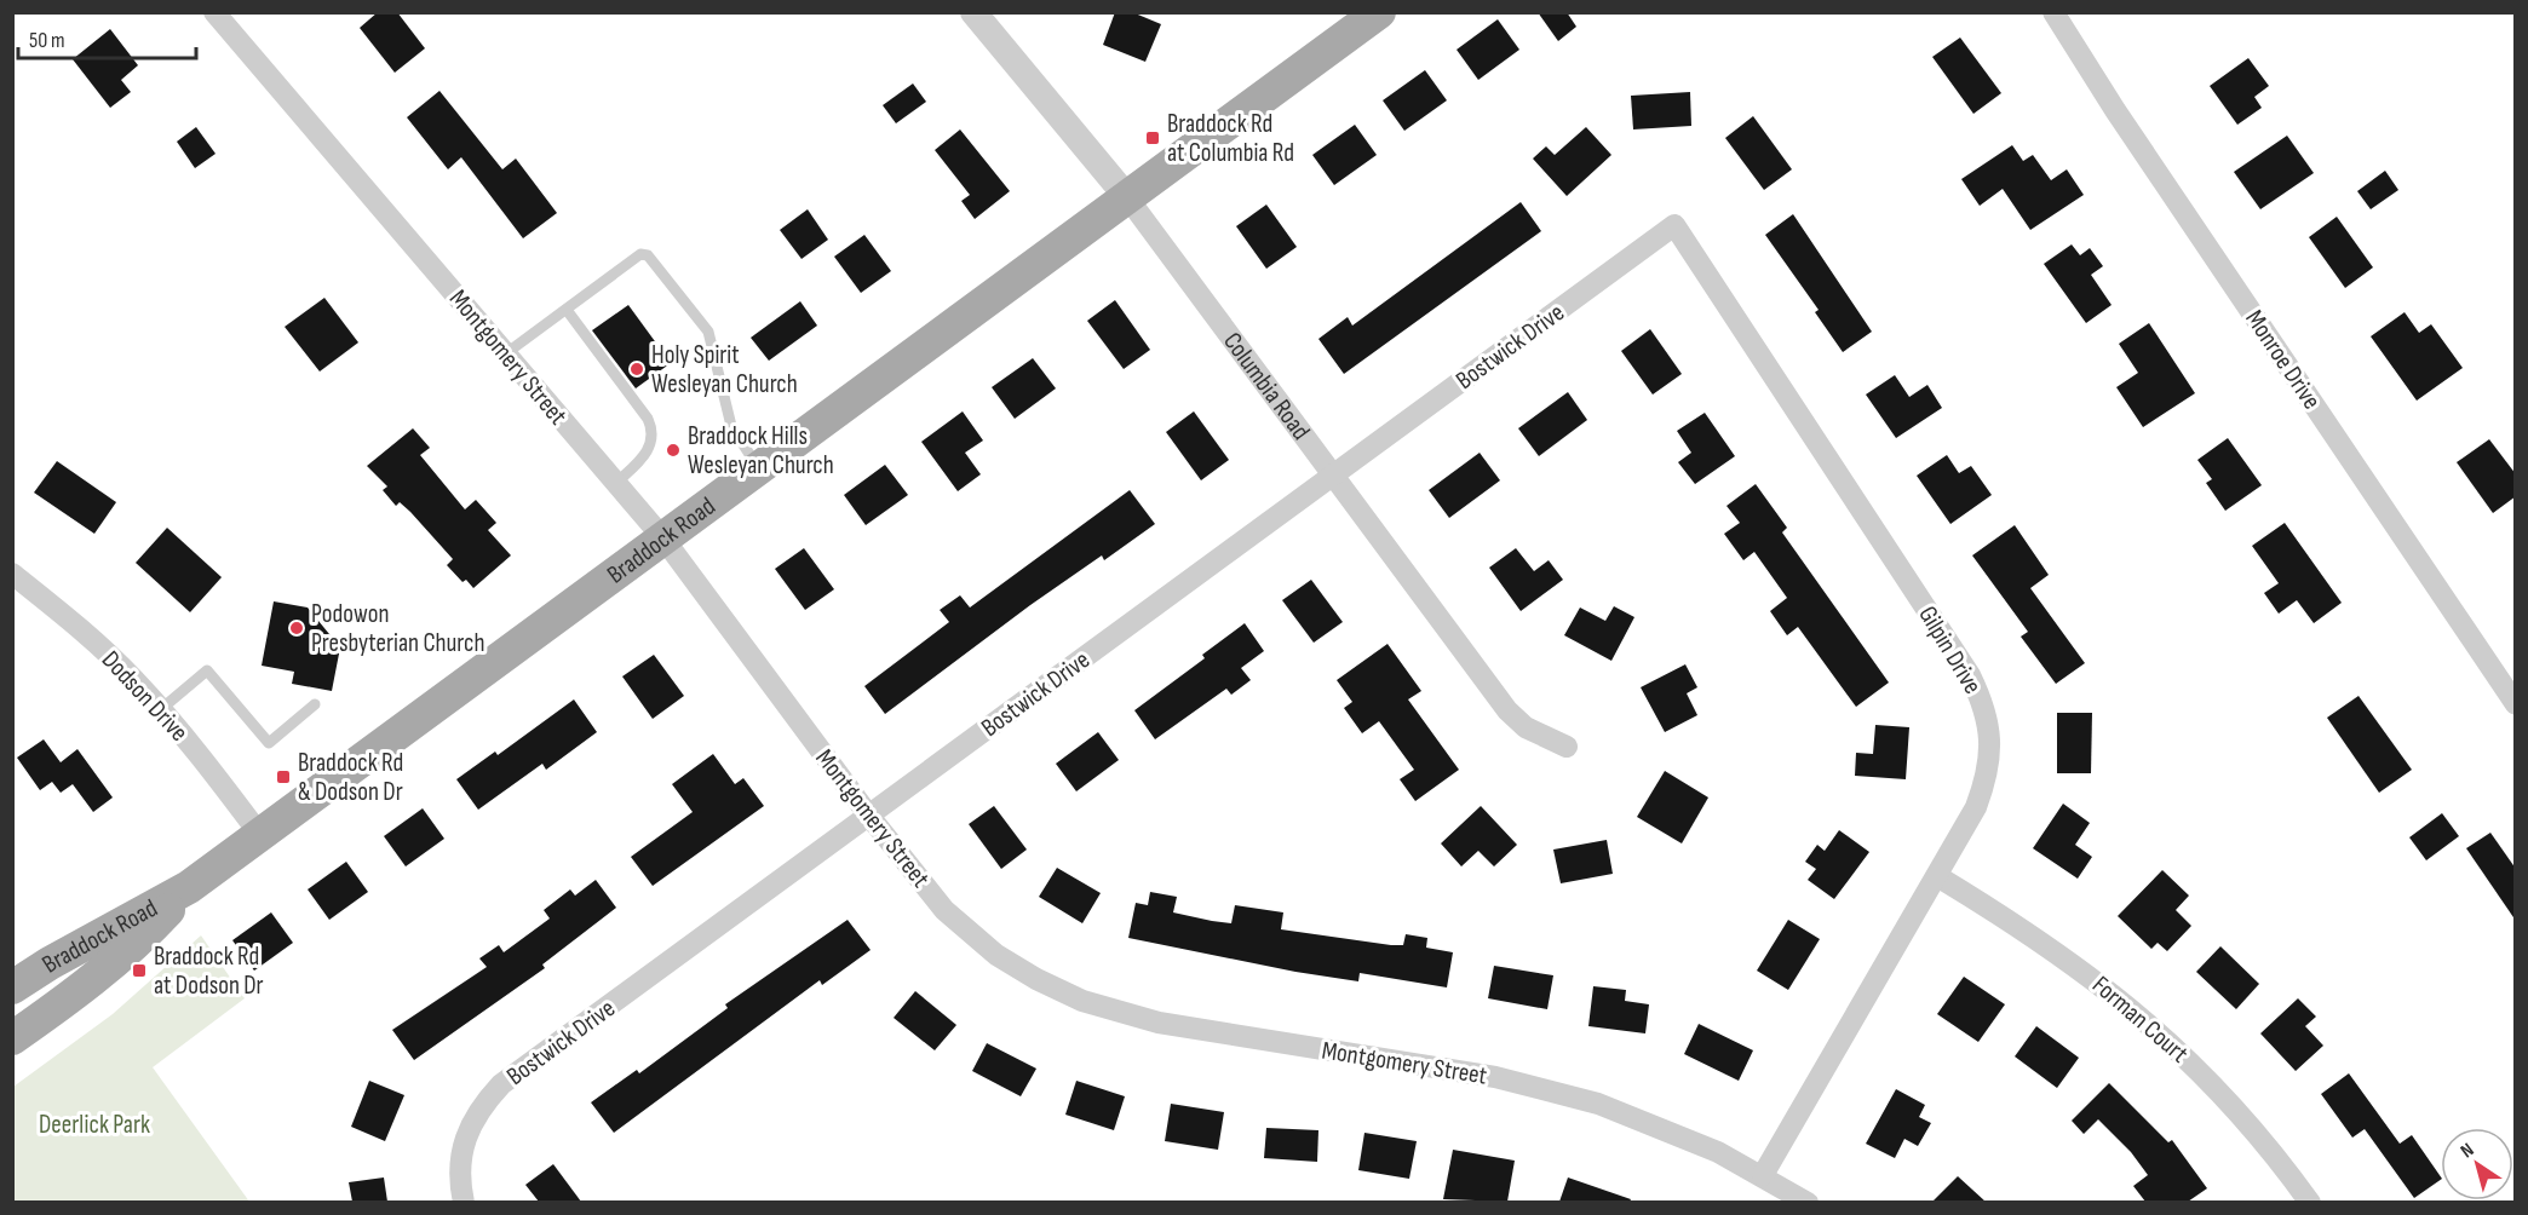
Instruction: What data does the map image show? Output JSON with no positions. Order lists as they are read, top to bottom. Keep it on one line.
{"streets":{"main road":["Braddock Road"],"street":["Bostwick Drive","Montgomery Street","Monroe Drive","Columbia Road","Gilpin Drive","Dodson Drive","Forman Court"]},"crossings":[["Bostwick Drive","Montgomery Street"],["Bostwick Drive","Columbia Road"],["Bostwick Drive","Gilpin Drive"],["Montgomery Street","Braddock Road"],["Montgomery Street","Gilpin Drive"],["Columbia Road","Braddock Road"],["Braddock Road","Dodson Drive"],["Gilpin Drive","Forman Court"]],"parks":["Deerlick Park"],"places":{"transit":["Braddock Rd at Columbia Rd","Braddock Rd & Dodson Dr","Braddock Rd at Dodson Dr"],"other":["Holy Spirit Wesleyan Church","Braddock Hills Wesleyan Church","Podowon Presbyterian Church"]},"scale_bar":"50 m","north":"top left"}
